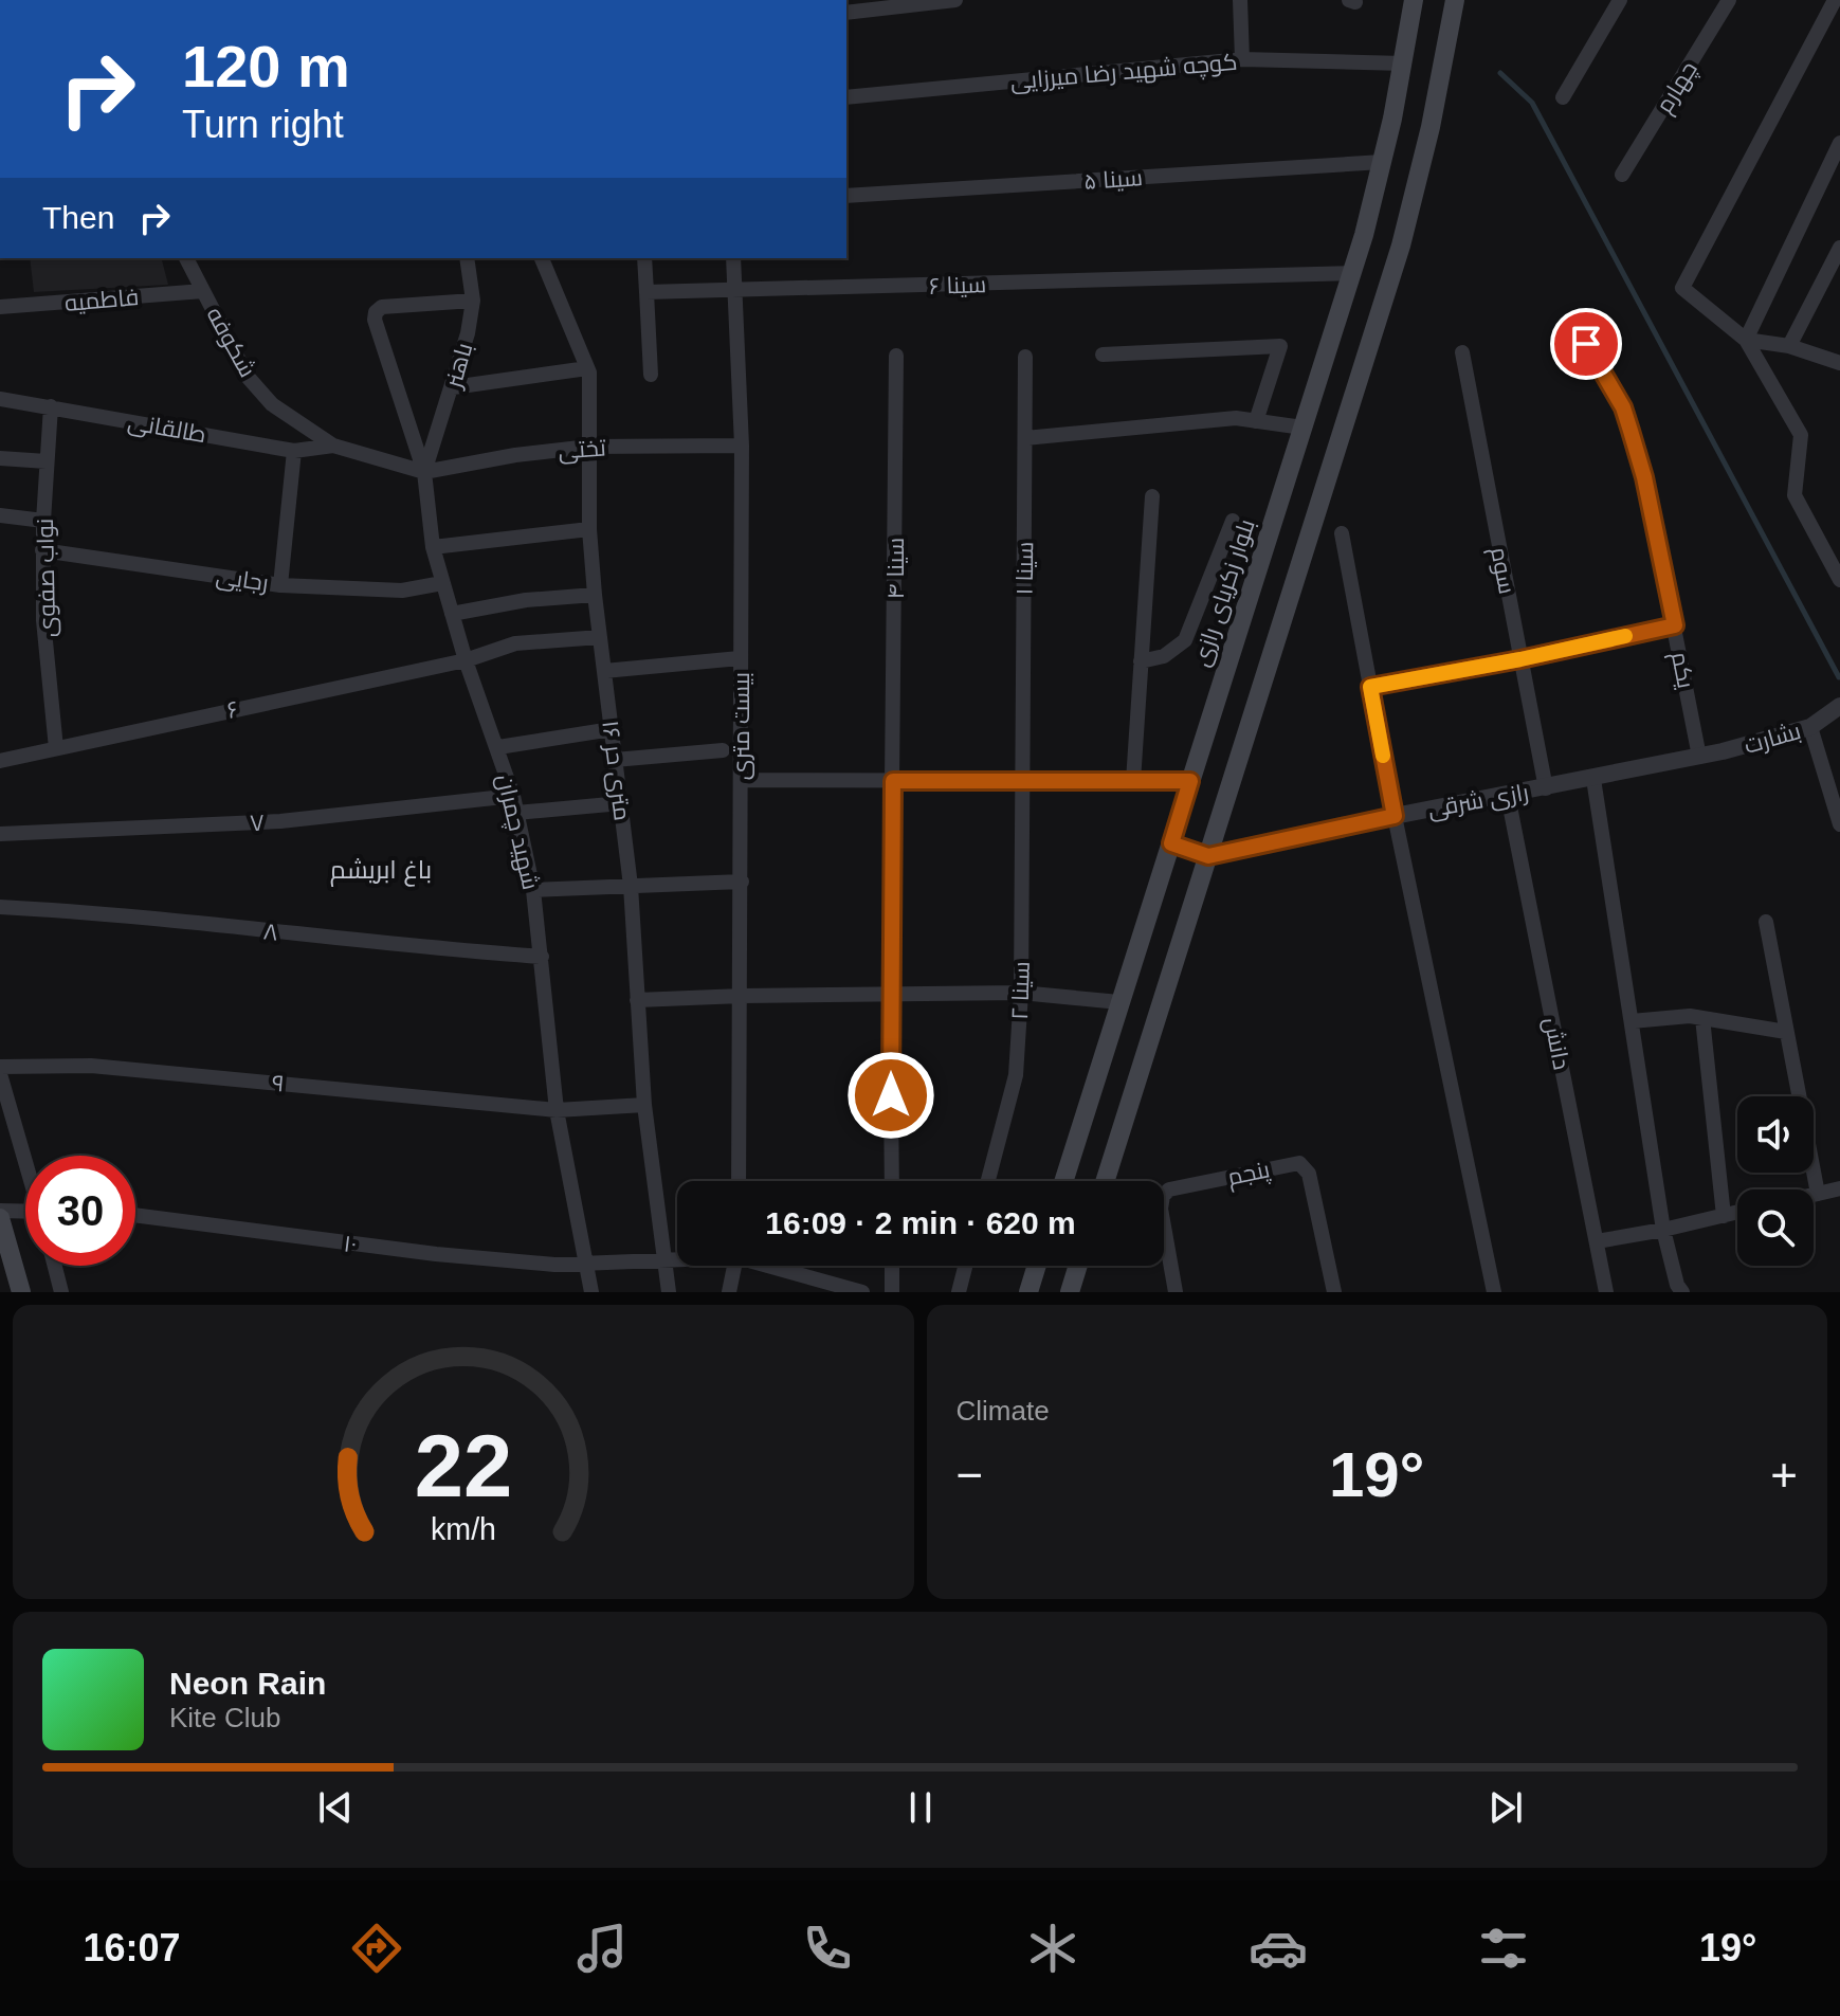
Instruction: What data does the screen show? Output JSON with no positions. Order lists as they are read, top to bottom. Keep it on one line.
{"streets":{"main road":["بلوار زکریای رازی"],"street":["کوچه شهید رضا میرزایی","چهارم","سینا ۵","سینا ۶","فاطمیه","شکوفه","باهنر","طالقانی","تختی","سینا ۴","۱ سینا","سوم","نواب صفوی","رجایی","یکم","۶","بیست متری","بشارت","۱۶ متری حر","رازی شرقی","۷","شهید چمران","۸","سینا ۲","دانش","۹","پنجم","۱۰"]},"crossings":[["کوچه شهید رضا میرزایی","بلوار زکریای رازی"],["سینا ۵","بلوار زکریای رازی"],["سینا ۶","بلوار زکریای رازی"],["سینا ۶","بیست متری"],["فاطمیه","شکوفه"],["شکوفه","طالقانی"],["باهنر","تختی"],["باهنر","شهید چمران"],["طالقانی","نواب صفوی"],["تختی","بیست متری"],["تختی","۱۶ متری حر"],["تختی","شهید چمران"],["۱ سینا","سینا ۲"],["سوم","رازی شرقی"],["نواب صفوی","رجایی"],["نواب صفوی","۶"],["رجایی","شهید چمران"],["یکم","بشارت"],["یکم","رازی شرقی"],["۶","۱۶ متری حر"],["۶","شهید چمران"],["بشارت","رازی شرقی"],["۱۶ متری حر","۹"],["۱۶ متری حر","۱۰"],["رازی شرقی","دانش"],["۷","شهید چمران"],["شهید چمران","۸"],["شهید چمران","۹"],["شهید چمران","۱۰"]],"districts":["باغ ابریشم"],"page":{"turn":["120 m","Turn right"],"then":"Then","limit":"30","trip":"16:09 · 2 min · 620 m","tile":"Climate","heat":["−","19°","+"],"song":["Neon Rain","Kite Club"],"tabs":["16:07","19°"],"gauge":["22","km/h"]}}
